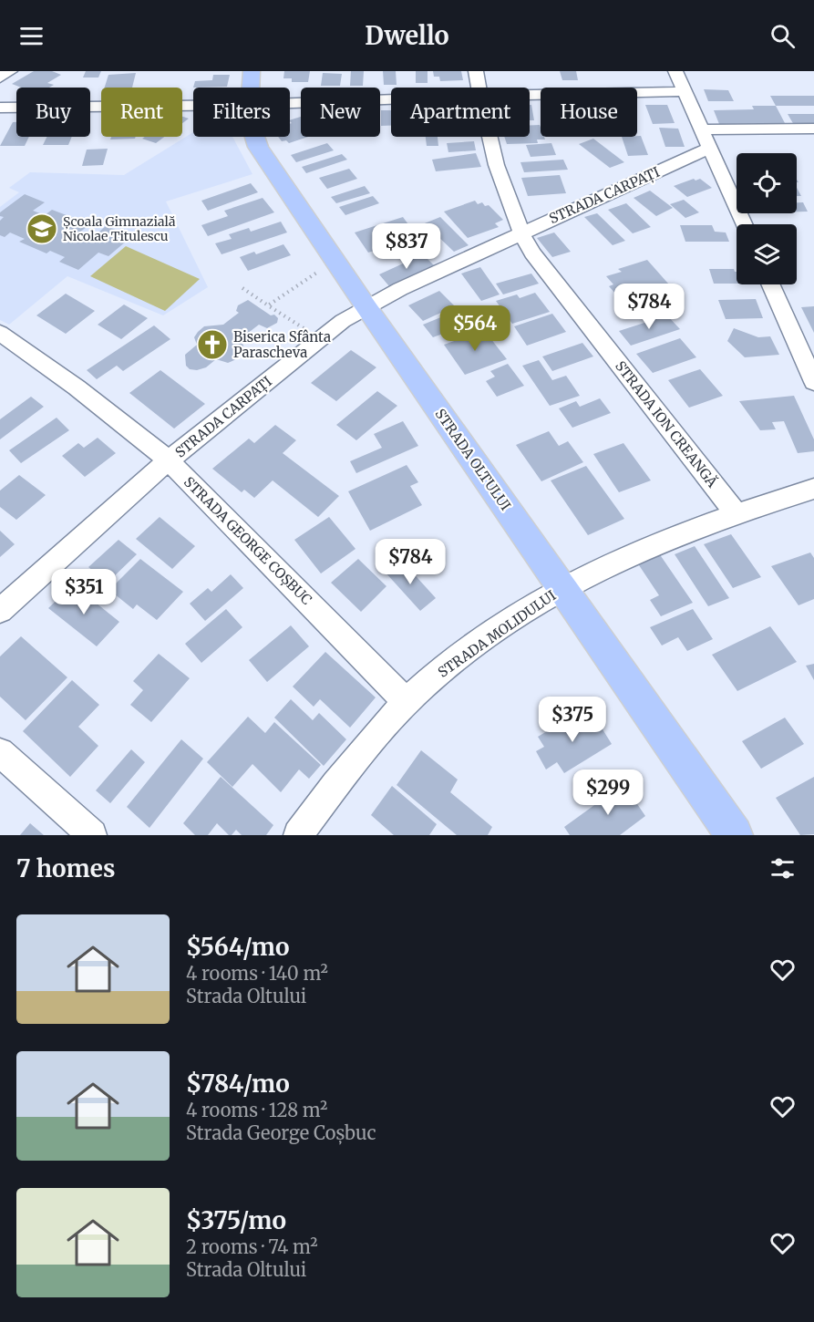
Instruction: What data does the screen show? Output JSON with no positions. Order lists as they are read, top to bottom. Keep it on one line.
{"streets":{"main road":["STRADA OLTULUI"],"street":["STRADA CARPAȚI","STRADA ION CREANGĂ","STRADA GEORGE COȘBUC","STRADA MOLIDULUI"]},"crossings":[["STRADA CARPAȚI","STRADA ION CREANGĂ"],["STRADA CARPAȚI","STRADA OLTULUI"],["STRADA CARPAȚI","STRADA GEORGE COȘBUC"],["STRADA ION CREANGĂ","STRADA MOLIDULUI"],["STRADA OLTULUI","STRADA MOLIDULUI"],["STRADA GEORGE COȘBUC","STRADA MOLIDULUI"]],"places":{"school or university":["Școala Gimnazială Nicolae Titulescu"],"church":["Biserica Sfânta Parascheva"]},"page":{"header":"Dwello","chip":["Buy","Rent","Filters","New","Apartment","House"],"price":["$837","$784","$564","$784","$351","$375","$299"],"heading":"7 homes","list":[{"name":"$564/mo","note":"4 rooms · 140 m² · Strada Oltului"},{"name":"$784/mo","note":"4 rooms · 128 m² · Strada George Coșbuc"},{"name":"$375/mo","note":"2 rooms · 74 m² · Strada Oltului"}]}}
